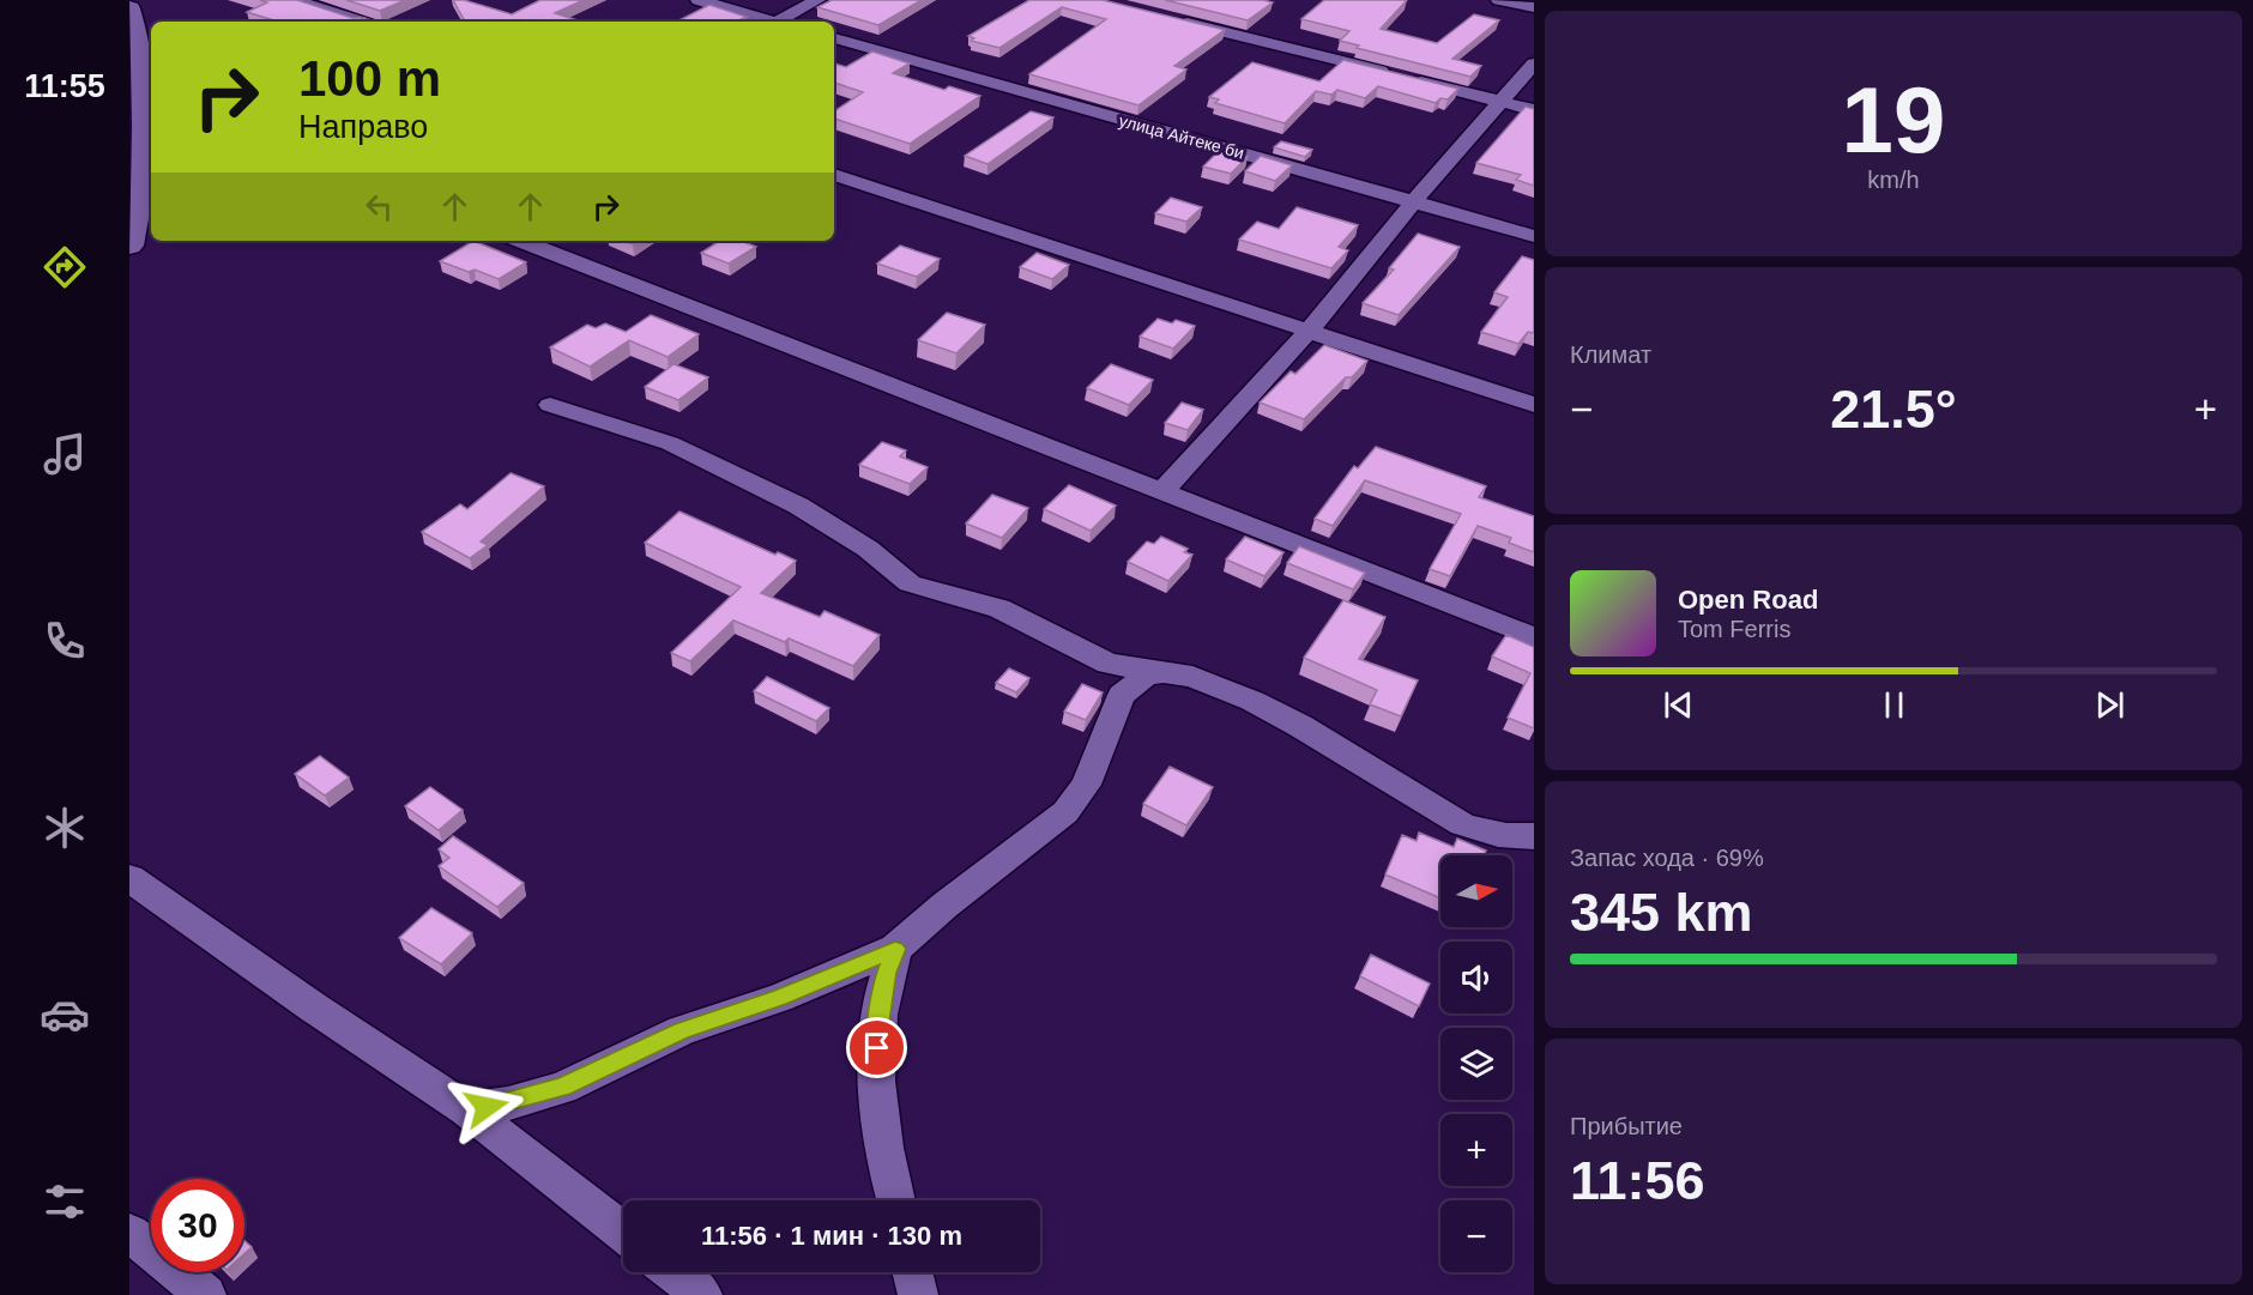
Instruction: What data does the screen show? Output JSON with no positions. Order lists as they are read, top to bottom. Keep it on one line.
{"streets":{"street":["улица Айтеке би"]},"north":"right","page":{"tabs":"11:55","tile":[["19","km/h"],"Климат",["Запас хода · 69%","345 km"],["Прибытие","11:56"]],"turn":["100 m","Направо"],"heat":["−","21.5°","+"],"song":["Open Road","Tom Ferris"],"map_buttons":["+","−"],"limit":"30","trip":"11:56 · 1 мин · 130 m"}}
